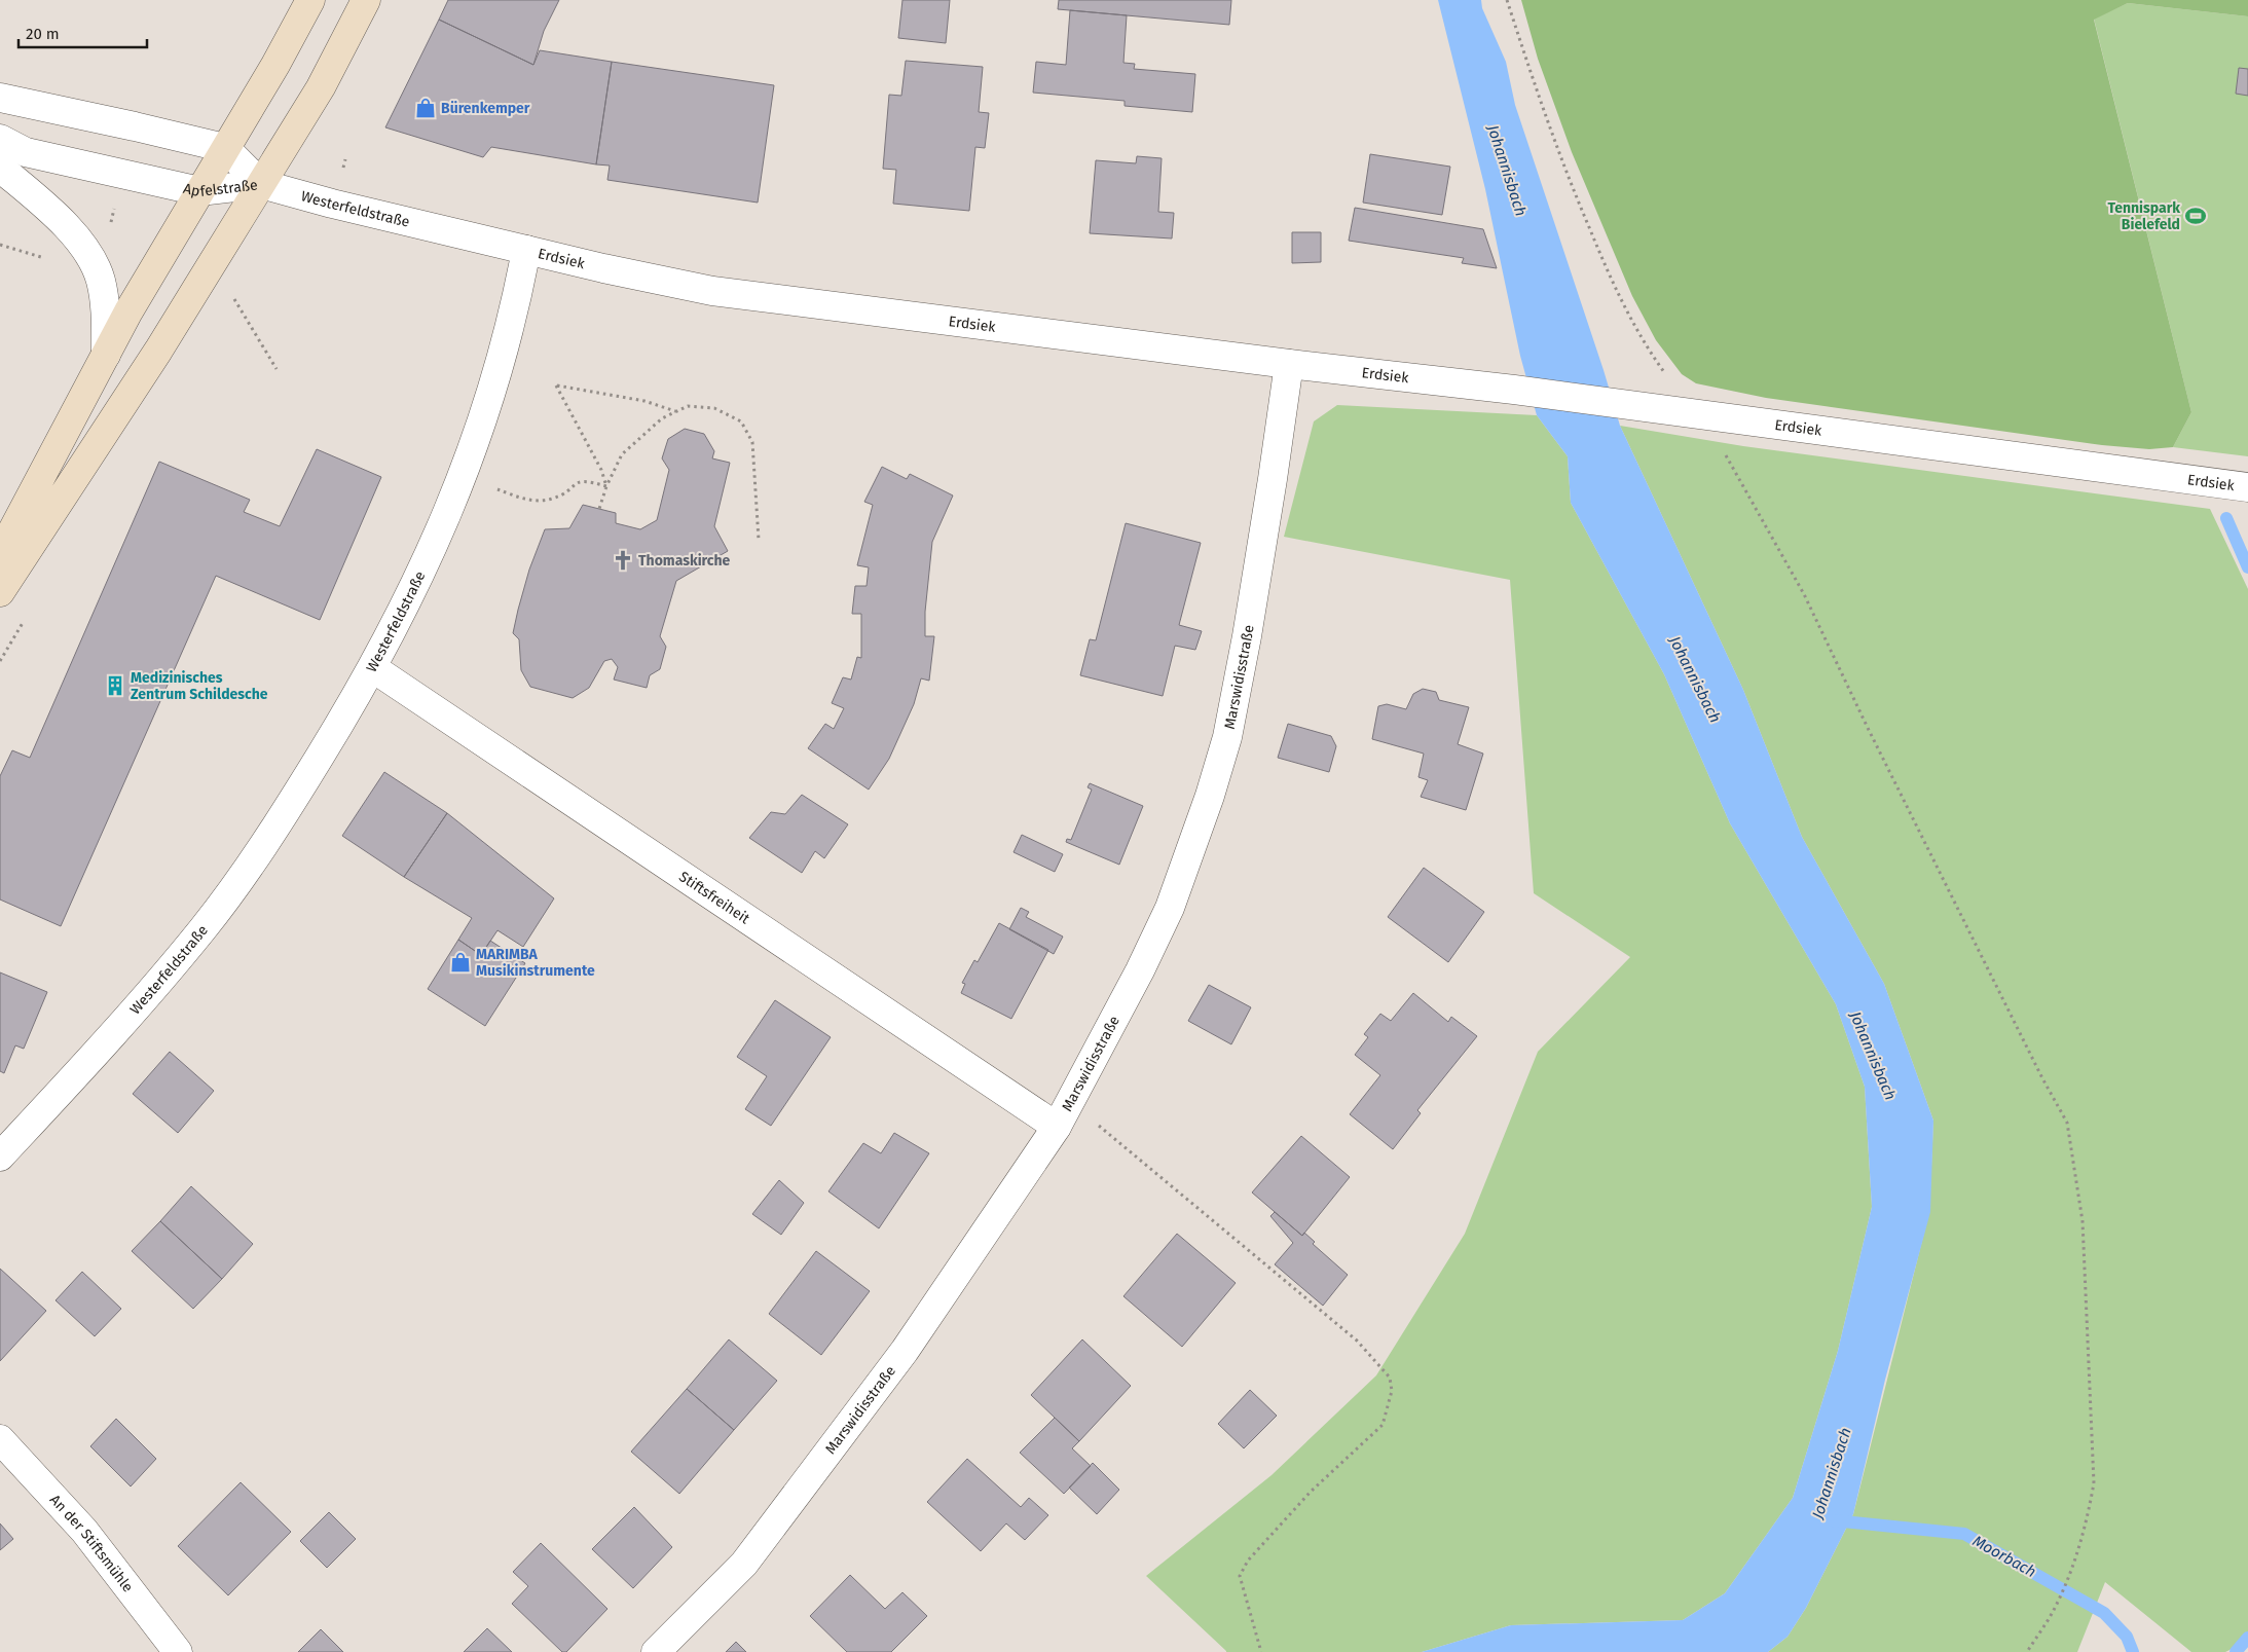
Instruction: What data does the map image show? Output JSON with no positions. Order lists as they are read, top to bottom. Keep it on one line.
{"streets":{"street":["Apfelstraße","Westerfeldstraße","Erdsiek","Marswidisstraße","Stiftsfreiheit","An der Stiftsmühle"]},"crossings":[["Apfelstraße","Westerfeldstraße"],["Westerfeldstraße","Erdsiek"],["Westerfeldstraße","Stiftsfreiheit"],["Erdsiek","Marswidisstraße"],["Marswidisstraße","Stiftsfreiheit"]],"water":["Johannisbach","Moorbach"],"places":{"shop":["Bürenkemper","MARIMBA Musikinstrumente"],"sports":["Tennispark Bielefeld"],"church":["Thomaskirche"],"building":["Medizinisches Zentrum Schildesche"]},"scale_bar":"20 m"}
